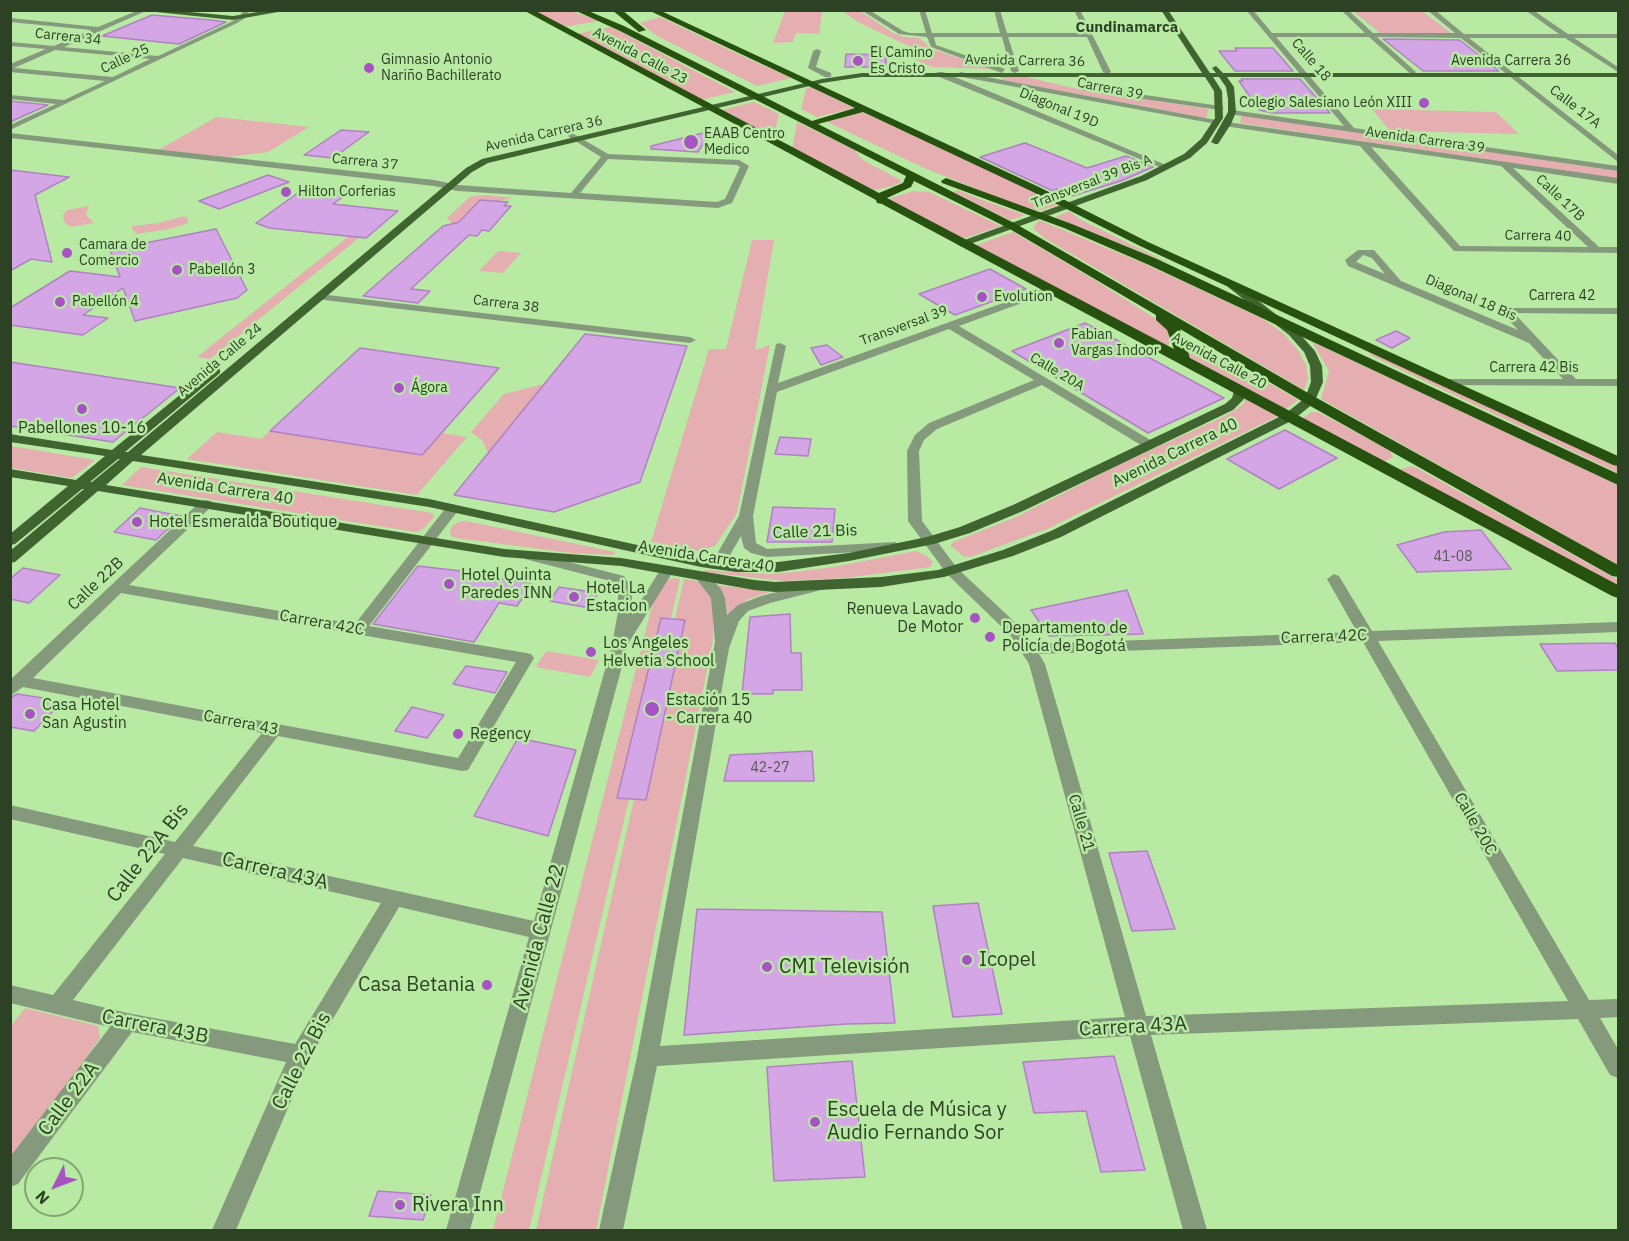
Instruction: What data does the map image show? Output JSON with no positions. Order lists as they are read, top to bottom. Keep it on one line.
{"streets":{"highway":["Avenida Calle 23","Avenida Calle 20"],"main road":["Avenida Carrera 36","Transversal 39 Bis A","Avenida Calle 24","Avenida Carrera 40"],"street":["Carrera 34","Calle 25","Calle 18","Carrera 39","Calle 17A","Diagonal 19D","Avenida Carrera 39","Carrera 37","Calle 17B","Carrera 40","Carrera 42","Diagonal 18 Bis","Carrera 38","Transversal 39","Carrera 42 Bis","Calle 20A","Calle 21 Bis","Calle 22B","Carrera 42C","Carrera 43","Calle 21","Calle 20C","Calle 22A Bis","Carrera 43A","Avenida Calle 22","Carrera 43B","Calle 22 Bis","Calle 22A"]},"crossings":[["Carrera 34","Calle 25"],["Avenida Calle 23","Avenida Carrera 36"],["Avenida Calle 23","Avenida Calle 20"],["Calle 18","Avenida Carrera 36"],["Calle 18","Avenida Carrera 39"],["Avenida Carrera 36","Carrera 39"],["Avenida Carrera 36","Calle 17A"],["Avenida Carrera 36","Diagonal 19D"],["Avenida Carrera 36","Carrera 37"],["Avenida Carrera 36","Avenida Calle 24"],["Avenida Carrera 36","Avenida Calle 20"],["Carrera 39","Transversal 39 Bis A"],["Diagonal 19D","Transversal 39 Bis A"],["Avenida Carrera 39","Transversal 39 Bis A"],["Avenida Carrera 39","Calle 17B"],["Avenida Carrera 39","Carrera 40"],["Carrera 37","Avenida Calle 24"],["Transversal 39 Bis A","Avenida Calle 20"],["Calle 17B","Carrera 40"],["Carrera 42","Diagonal 18 Bis"],["Carrera 38","Avenida Calle 24"],["Transversal 39","Avenida Calle 20"],["Transversal 39","Calle 20A"],["Transversal 39","Calle 21 Bis"],["Avenida Calle 24","Avenida Carrera 40"],["Avenida Calle 20","Avenida Carrera 40"],["Calle 20A","Avenida Carrera 40"],["Calle 20A","Calle 21"],["Avenida Carrera 40","Calle 21 Bis"],["Avenida Carrera 40","Calle 22B"],["Avenida Carrera 40","Calle 21"],["Avenida Carrera 40","Avenida Calle 22"],["Calle 22B","Carrera 42C"],["Calle 22B","Carrera 43"],["Carrera 42C","Carrera 43"],["Carrera 42C","Calle 21"],["Carrera 42C","Calle 20C"],["Carrera 43","Calle 22A Bis"],["Calle 21","Carrera 43A"],["Calle 20C","Carrera 43A"],["Calle 22A Bis","Carrera 43A"],["Calle 22A Bis","Carrera 43B"],["Carrera 43A","Avenida Calle 22"],["Carrera 43A","Calle 22 Bis"],["Carrera 43B","Calle 22 Bis"],["Carrera 43B","Calle 22A"]],"districts":["Cundinamarca"],"places":["El Camino Es Cristo","Gimnasio Antonio Nariño Bachillerato","Colegio Salesiano León XIII","EAAB Centro Medico","Hilton Corferias","Camara de Comercio","Pabellón 3","Evolution","Pabellón 4","Fabian Vargas Indoor","Ágora","Pabellones 10-16","Hotel Esmeralda Boutique","Hotel Quinta Paredes INN","Hotel La Estacion","Renueva Lavado De Motor","Departamento de Policía de Bogotá","Los Angeles Helvetia School","Estación 15 - Carrera 40","Casa Hotel San Agustin","Regency","Icopel","CMI Televisión","Casa Betania","Escuela de Música y Audio Fernando Sor","Rivera Inn"],"house_numbers":["41-08","42-27"],"north":"bottom left"}
